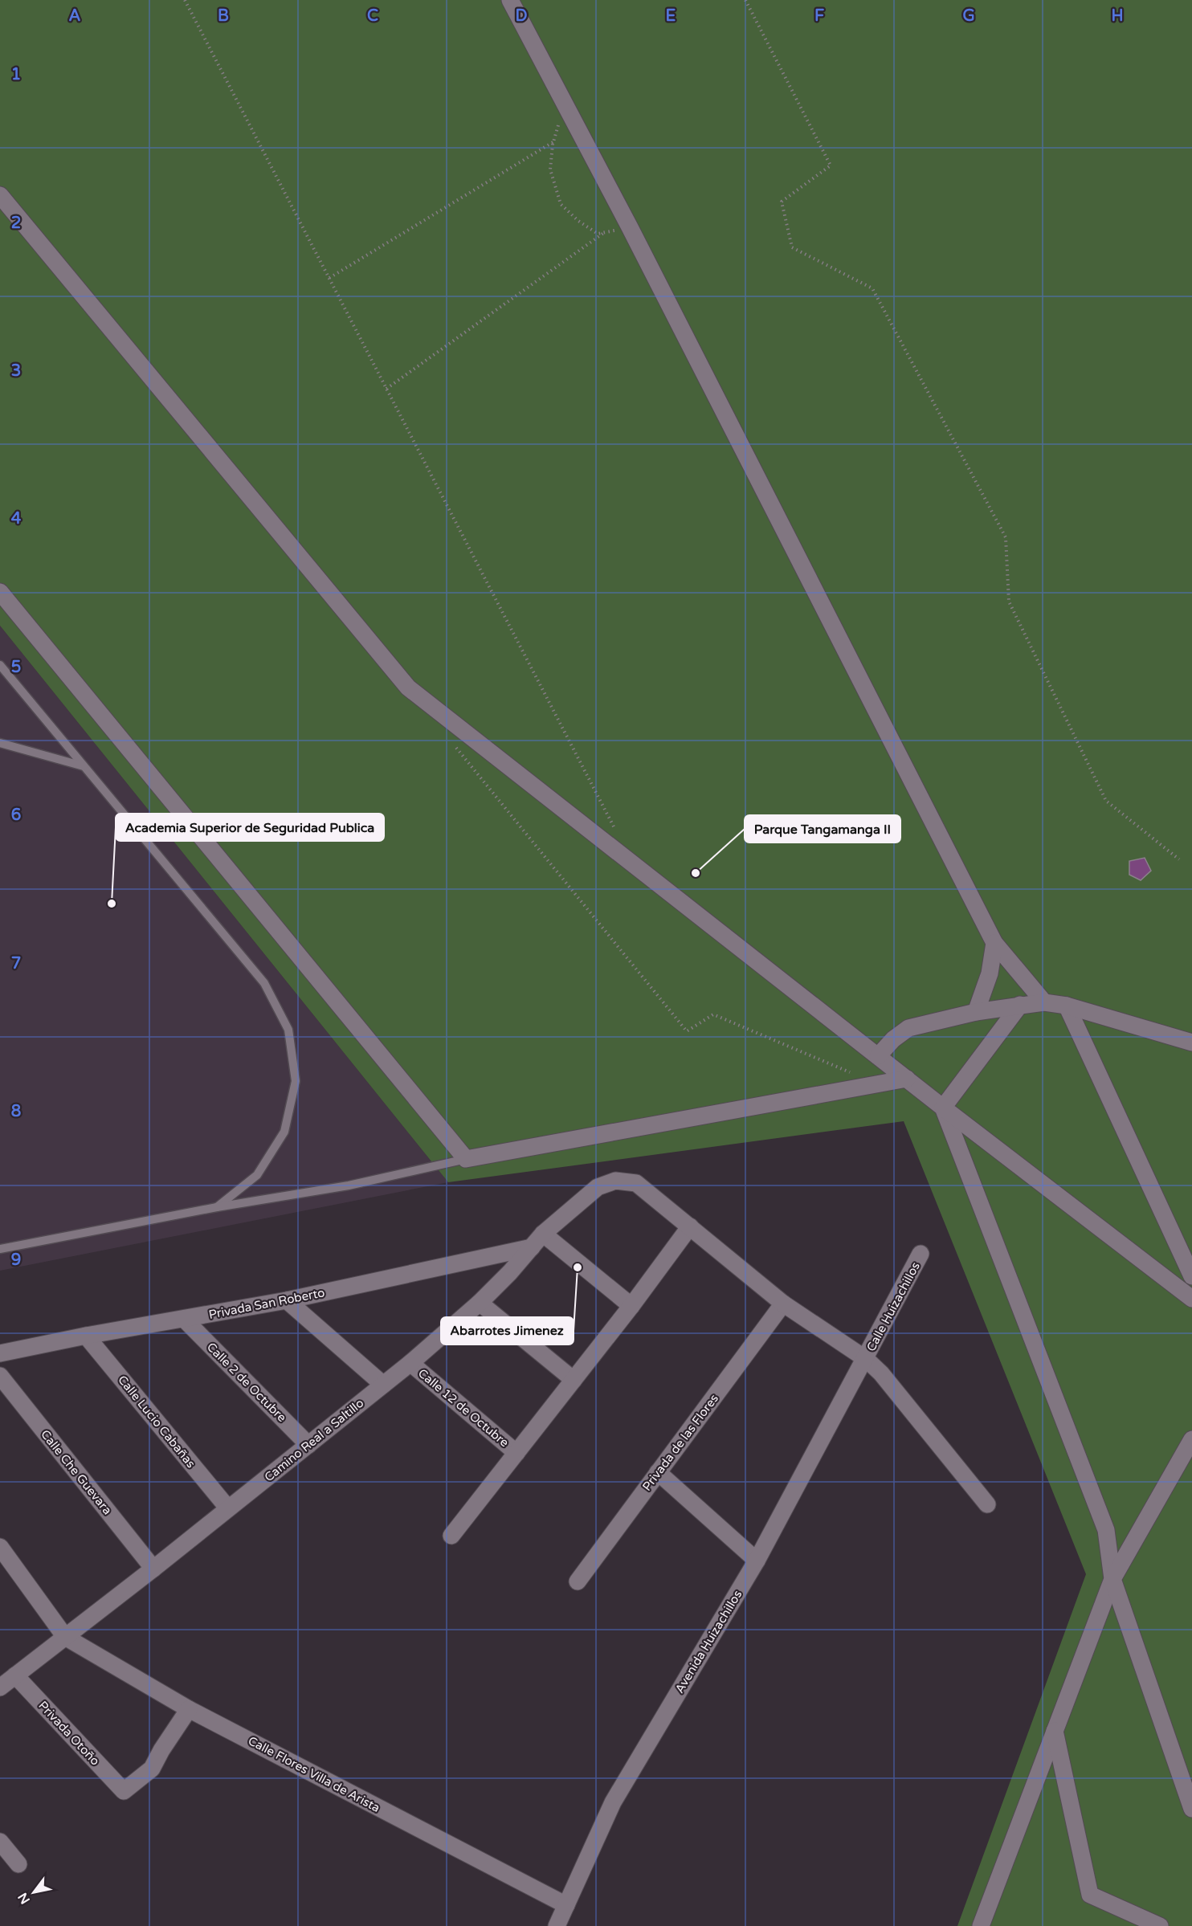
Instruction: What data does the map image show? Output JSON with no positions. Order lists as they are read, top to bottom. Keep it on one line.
{"streets":{"street":["Privada San Roberto","Calle Huizachillos","Calle 2 de Octubre","Calle 12 de Octubre","Calle Lucio Cabañas","Camino Real a Saltillo","Privada de las Flores","Calle Che Guevara","Avenida Huizachillos","Privada Otoño","Calle Flores Villa de Arista"]},"crossings":[["Privada San Roberto","Calle 2 de Octubre"],["Privada San Roberto","Calle Lucio Cabañas"],["Privada San Roberto","Camino Real a Saltillo"],["Calle Huizachillos","Avenida Huizachillos"],["Calle 2 de Octubre","Camino Real a Saltillo"],["Calle 12 de Octubre","Camino Real a Saltillo"],["Calle Lucio Cabañas","Camino Real a Saltillo"],["Camino Real a Saltillo","Calle Che Guevara"],["Camino Real a Saltillo","Privada Otoño"],["Camino Real a Saltillo","Calle Flores Villa de Arista"],["Avenida Huizachillos","Calle Flores Villa de Arista"],["Privada Otoño","Calle Flores Villa de Arista"]],"places":["Parque Tangamanga II","Academia Superior de Seguridad Publica","Abarrotes Jimenez"],"north":"bottom left","grid":{"columns":["A","B","C","D","E","F","G","H"],"rows":["1","2","3","4","5","6","7","8","9"]}}
